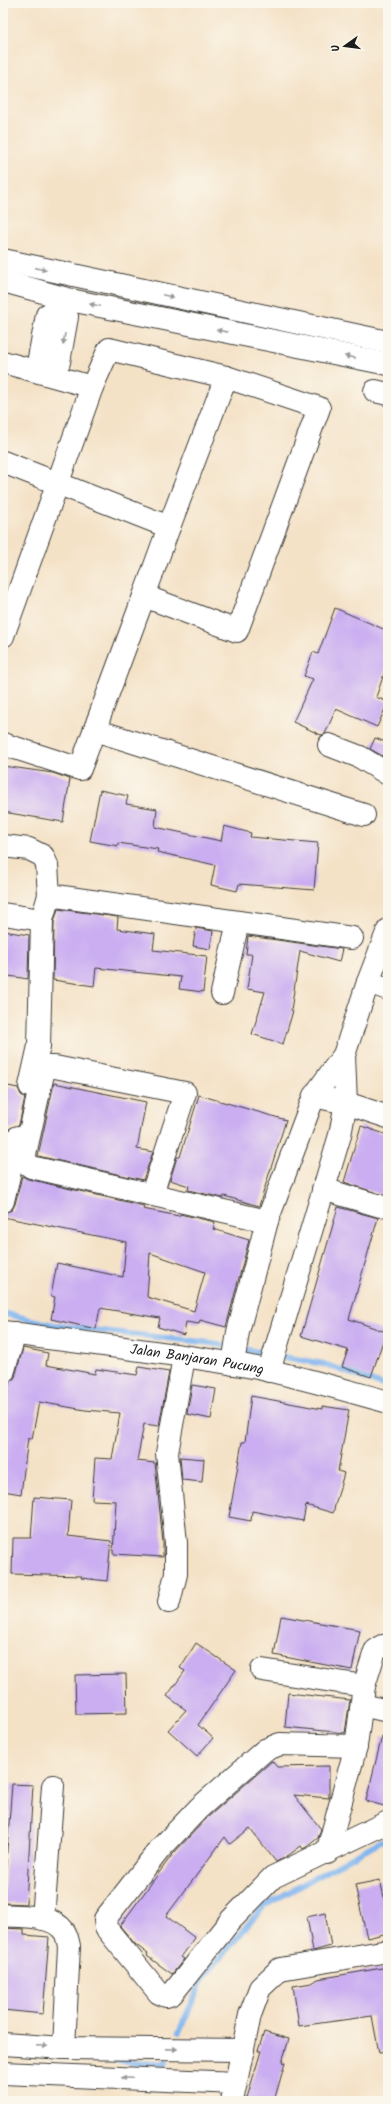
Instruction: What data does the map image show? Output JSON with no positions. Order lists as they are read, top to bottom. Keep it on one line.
{"streets":{"street":["Jalan Banjaran Pucung"]},"north":"left"}
